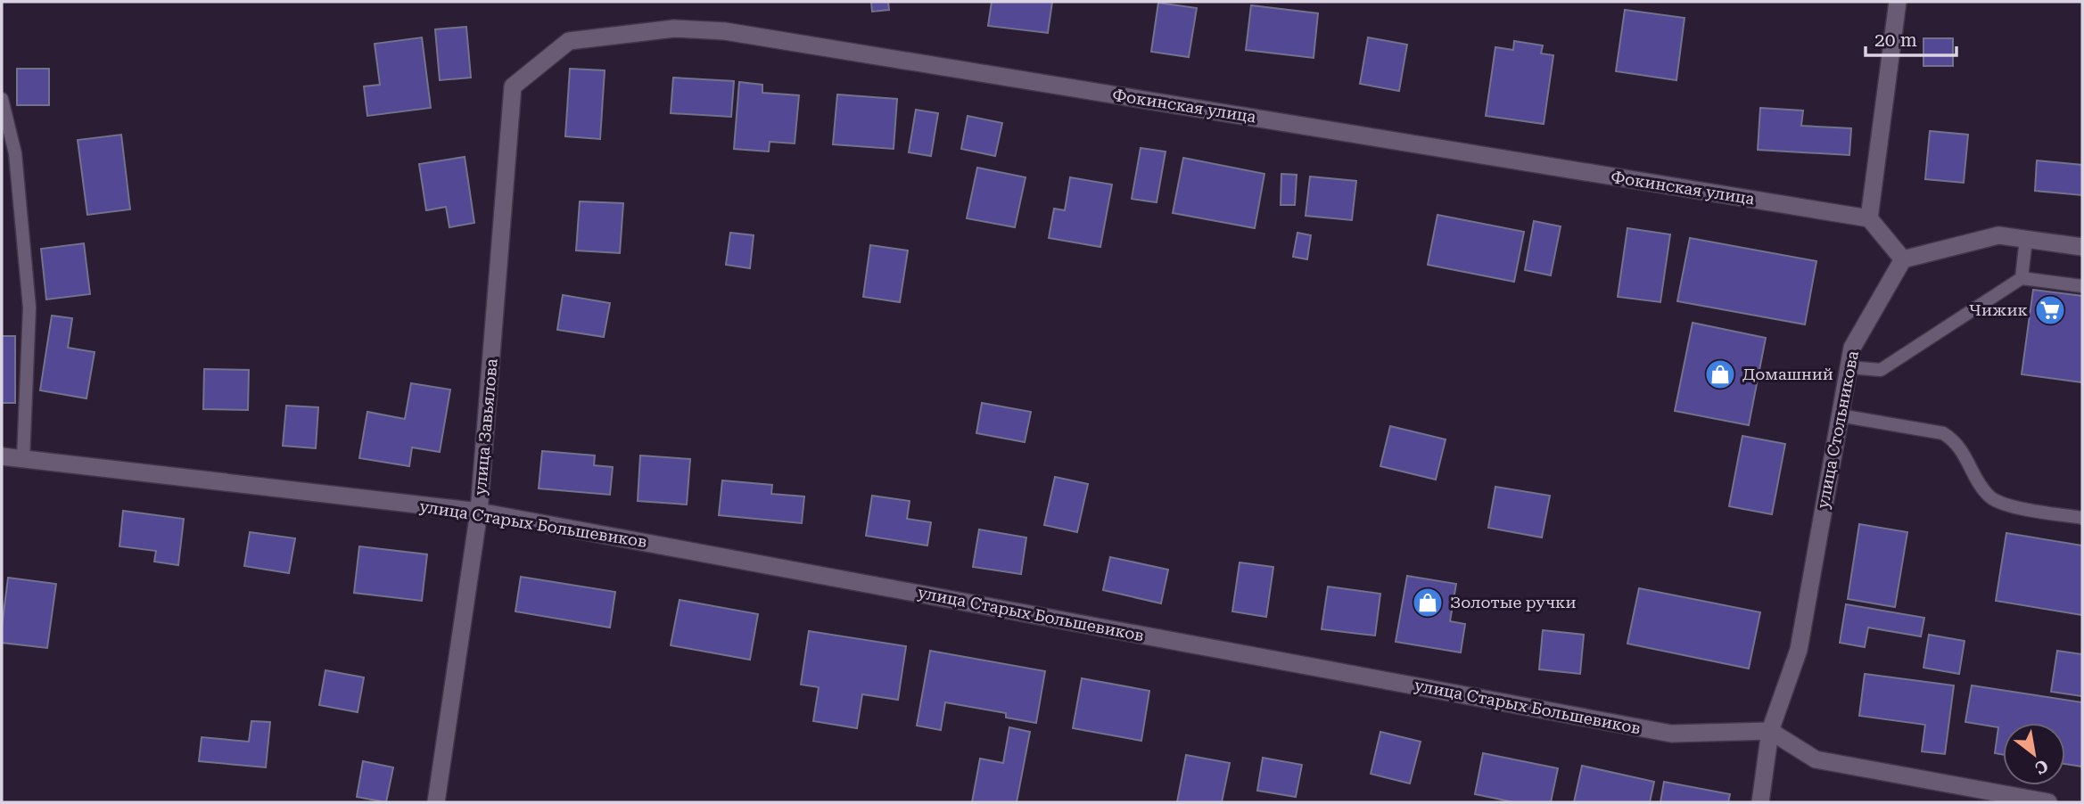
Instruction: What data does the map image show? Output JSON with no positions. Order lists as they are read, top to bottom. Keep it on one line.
{"streets":{"street":["Фокинская улица","улица Завьялова","улица Стольникова","улица Старых Большевиков"]},"crossings":[["Фокинская улица","улица Завьялова"],["улица Завьялова","улица Старых Большевиков"],["улица Стольникова","улица Старых Большевиков"]],"places":{"supermarket":["Чижик"],"shop":["Домашний","Золотые ручки"]},"scale_bar":"20 m","north":"bottom right"}
